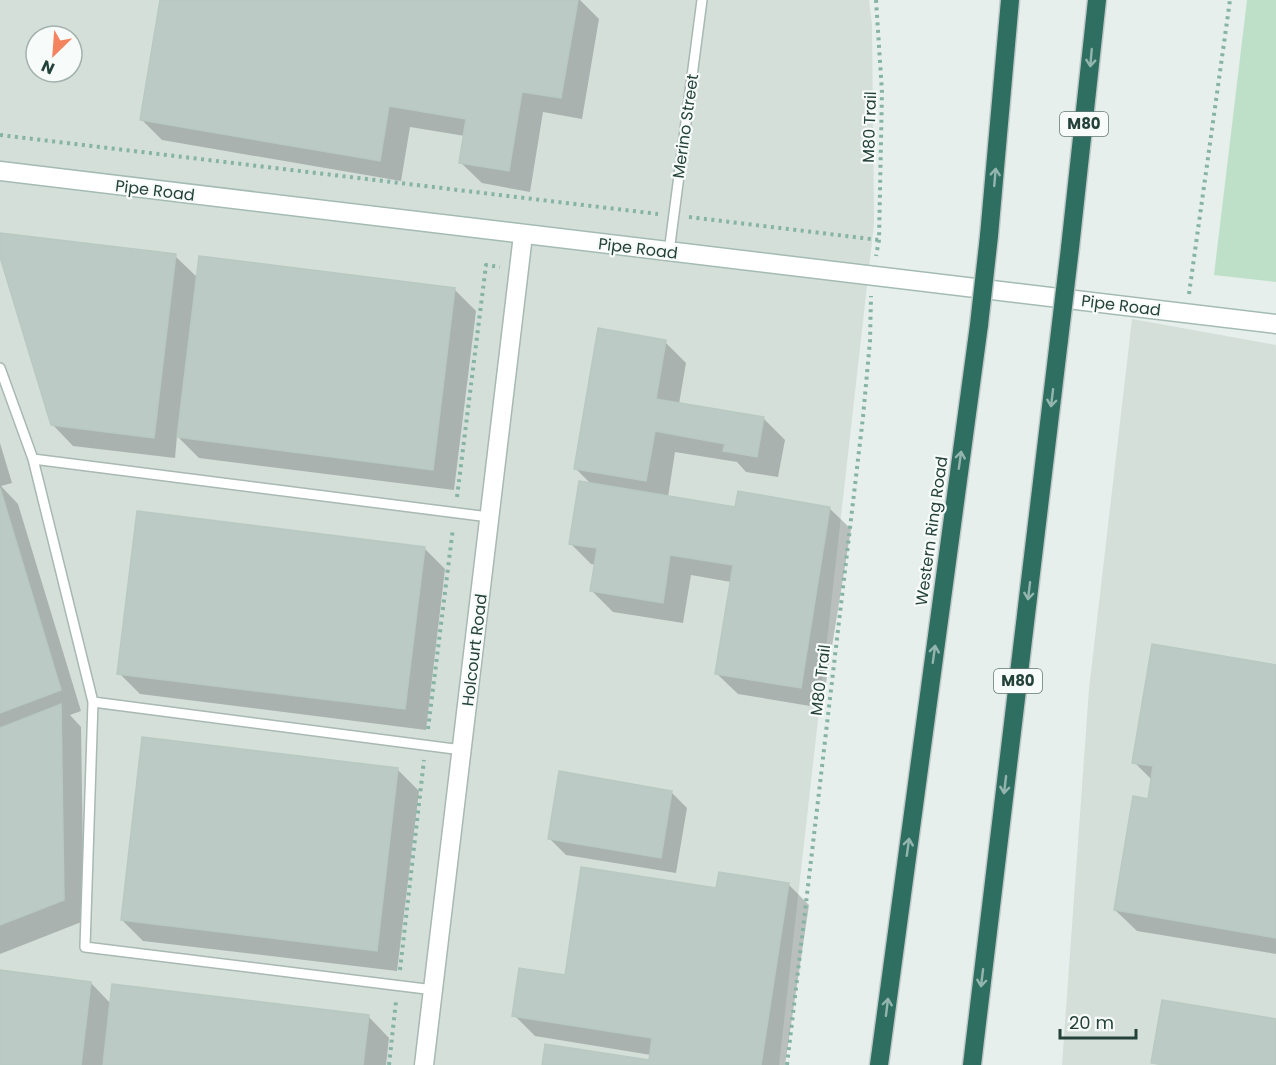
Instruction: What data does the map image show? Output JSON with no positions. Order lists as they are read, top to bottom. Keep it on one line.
{"streets":{"highway":["M80","Western Ring Road"],"street":["Pipe Road","Holcourt Road"],"lane":["Merino Street"],"path":["M80 Trail"]},"crossings":[["Merino Street","Pipe Road"],["Pipe Road","Holcourt Road"]],"scale_bar":"20 m","north":"bottom left"}
